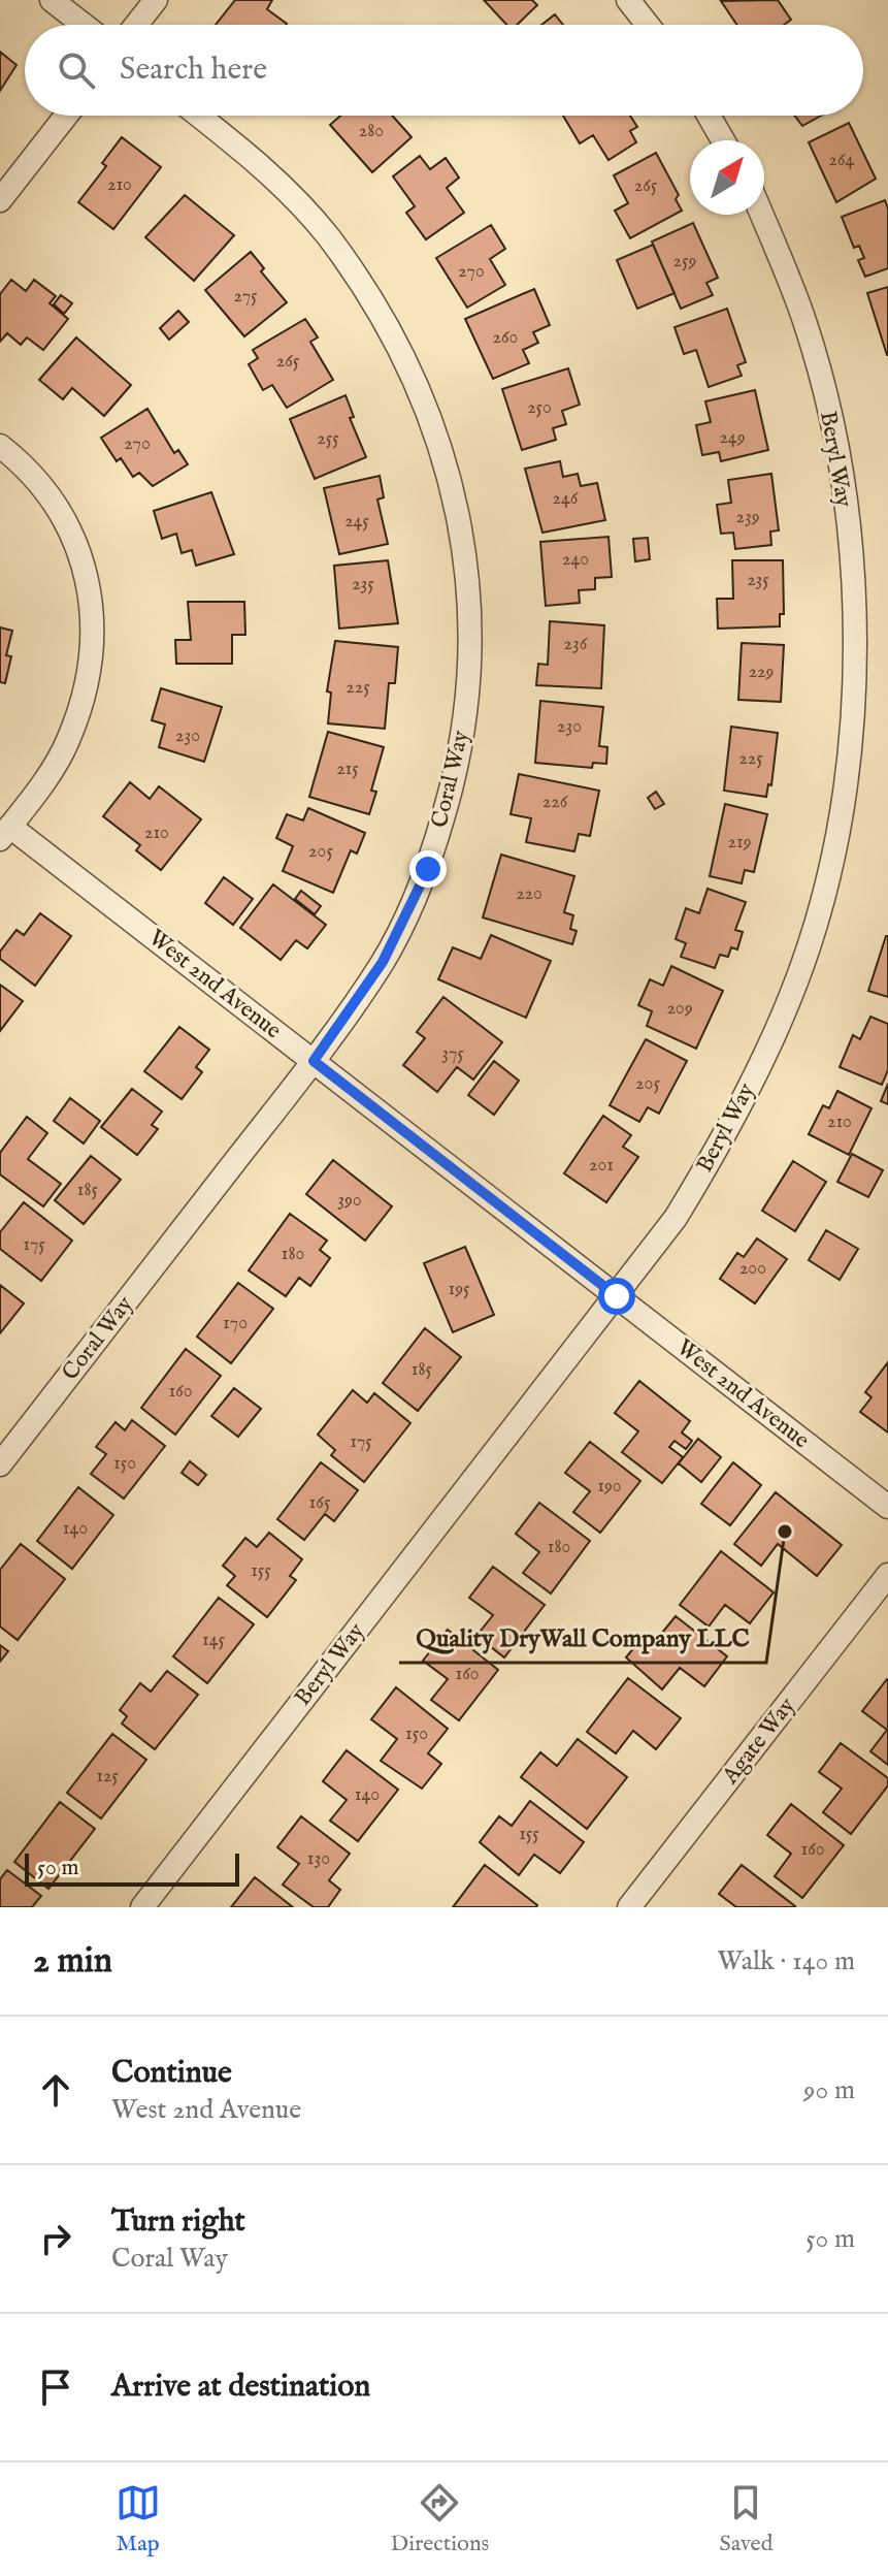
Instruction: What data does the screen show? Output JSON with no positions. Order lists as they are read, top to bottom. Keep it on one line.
{"streets":{"street":["Beryl Way","Coral Way","West 2nd Avenue","Agate Way"]},"crossings":[["Beryl Way","West 2nd Avenue"],["Coral Way","West 2nd Avenue"]],"places":["Quality DryWall Company LLC"],"house_numbers":["280","264","210","265","259","270","275","260","265","250","249","255","270","246","239","245","240","235","235","236","229","225","230","230","225","215","226","210","219","205","220","209","375","205","210","201","185","390","175","180","200","195","170","185","160","175","150","190","165","140","180","155","145","160","150","125","140","155","160","130"],"scale_bar":"50 m","north":"top right","page":{"search":"Search here","scale":"50 m","heading":["2 min","Walk · 140 m"],"list":[["Continue","West 2nd Avenue","90 m"],["Turn right","Coral Way","50 m"],"Arrive at destination"],"nav":["Map","Directions","Saved"]}}
